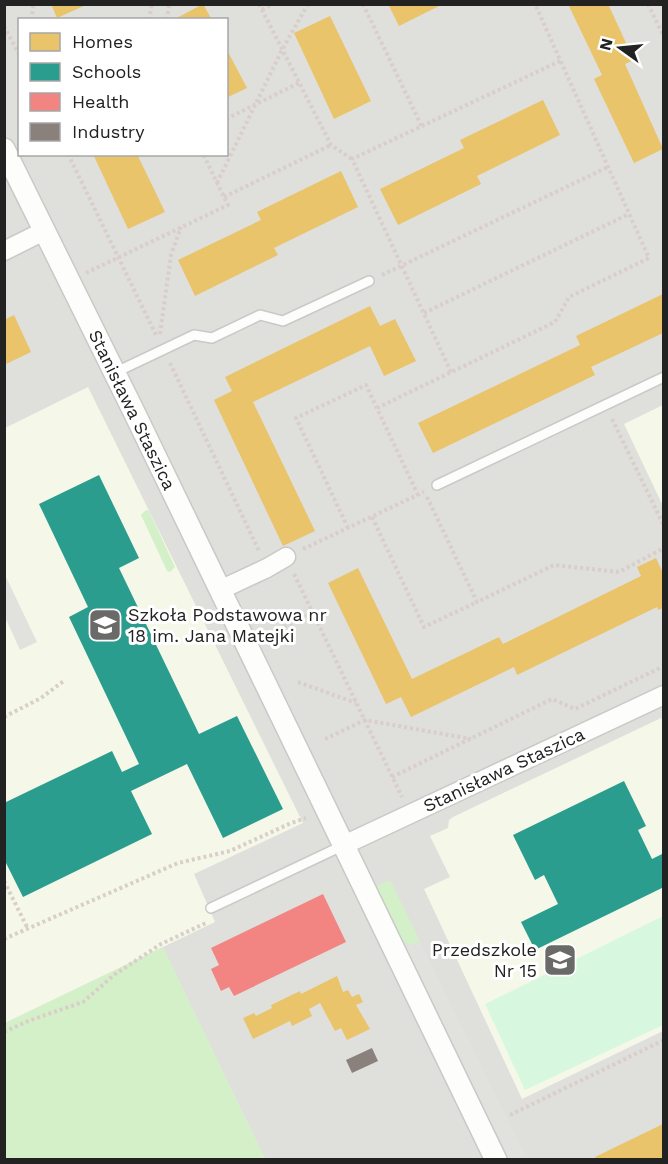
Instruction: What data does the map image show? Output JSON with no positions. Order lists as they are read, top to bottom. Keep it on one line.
{"streets":{"street":["Stanisława Staszica"]},"places":{"school or university":["Szkoła Podstawowa nr 18 im. Jana Matejki","Przedszkole Nr 15"]},"legend":["Homes","Schools","Health","Industry"],"north":"left"}
